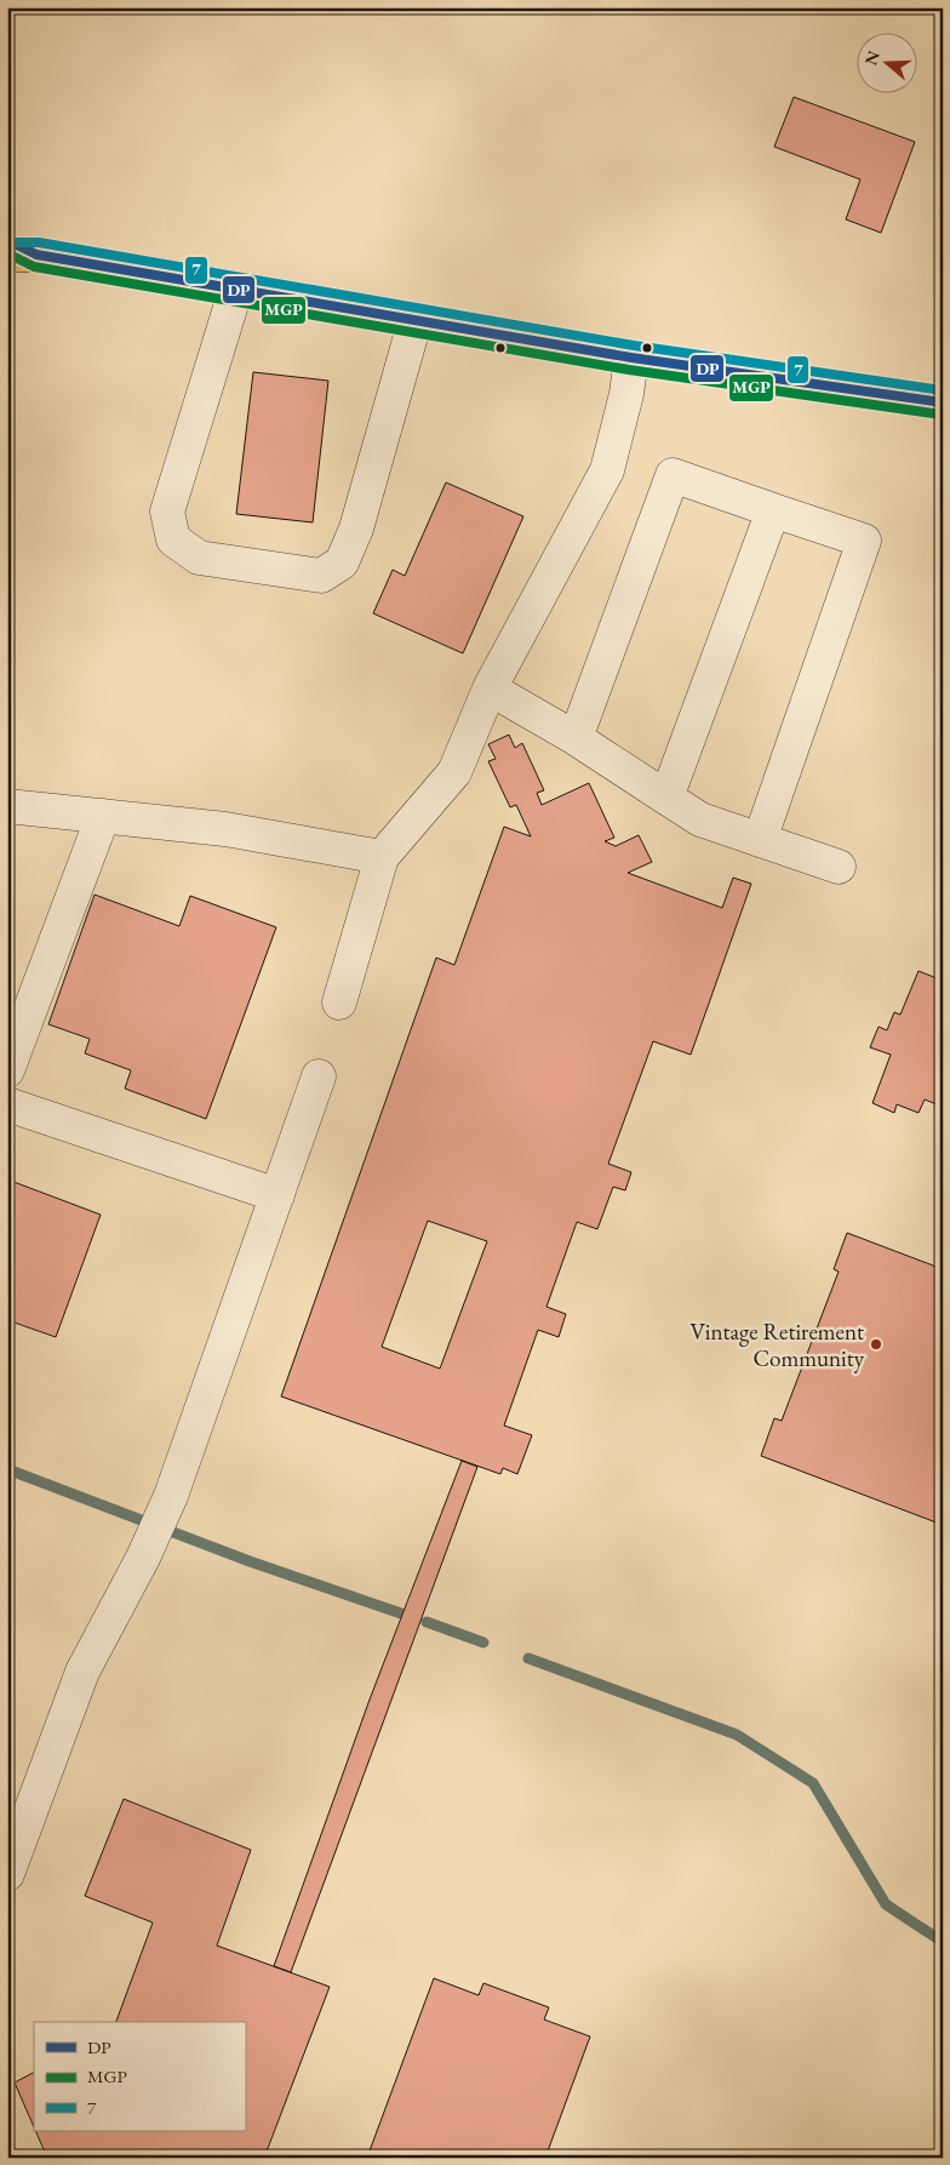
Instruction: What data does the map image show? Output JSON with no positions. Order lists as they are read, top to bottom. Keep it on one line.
{"places":["Vintage Retirement Community"],"lines":["transit line DP","transit line 7","transit line MGP"],"legend":["DP","MGP","7"],"north":"left"}
